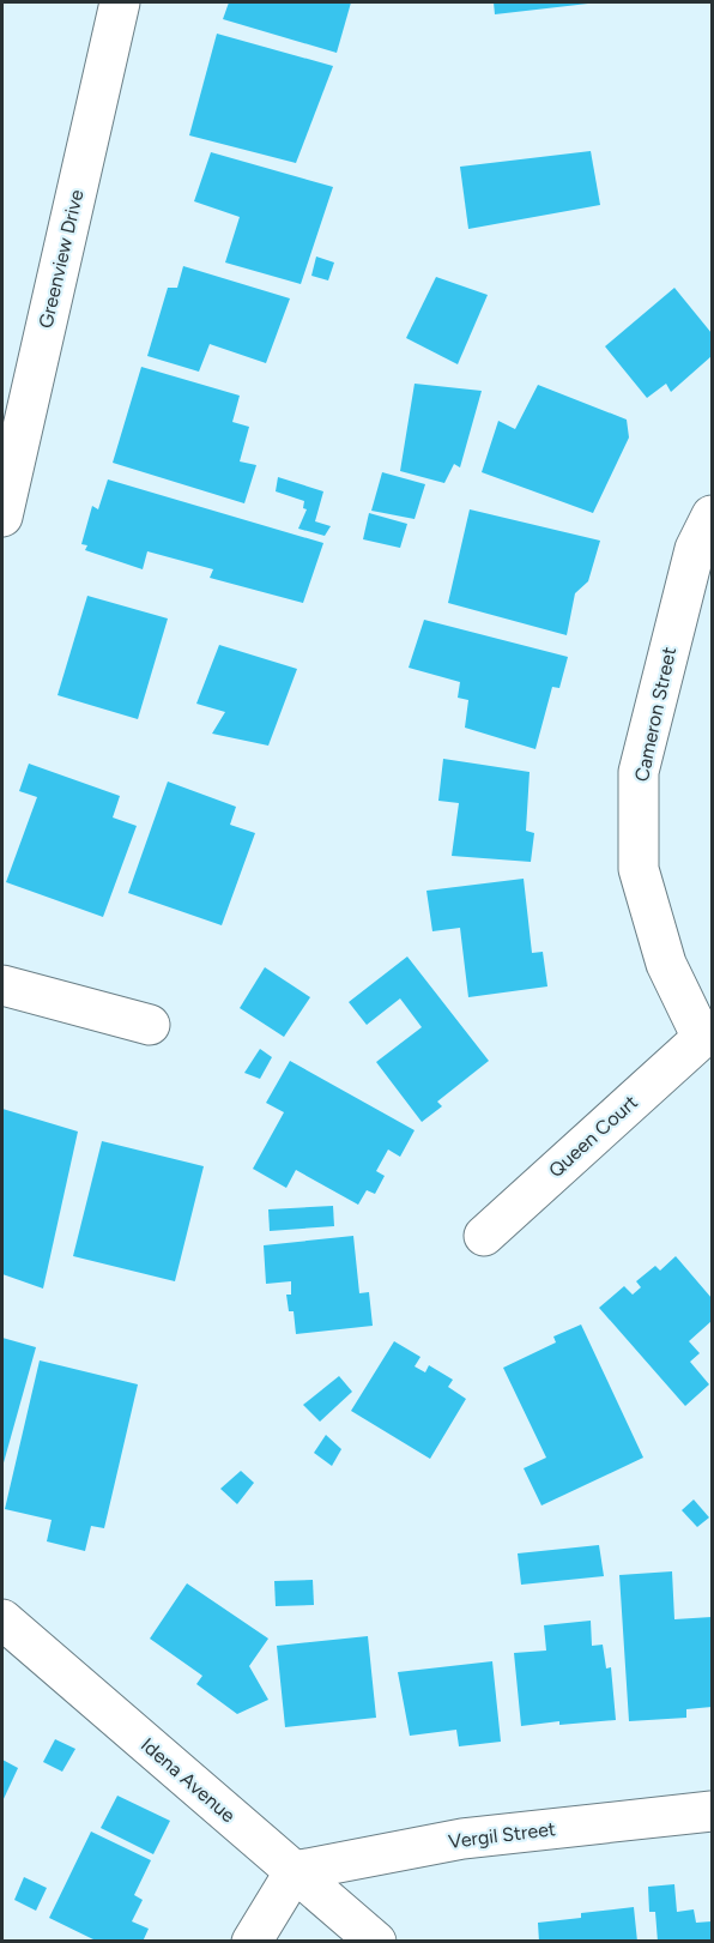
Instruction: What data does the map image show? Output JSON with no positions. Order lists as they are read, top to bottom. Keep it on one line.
{"streets":{"street":["Greenview Drive","Cameron Street","Queen Court","Idena Avenue","Vergil Street"]},"crossings":[["Cameron Street","Queen Court"],["Idena Avenue","Vergil Street"]]}
